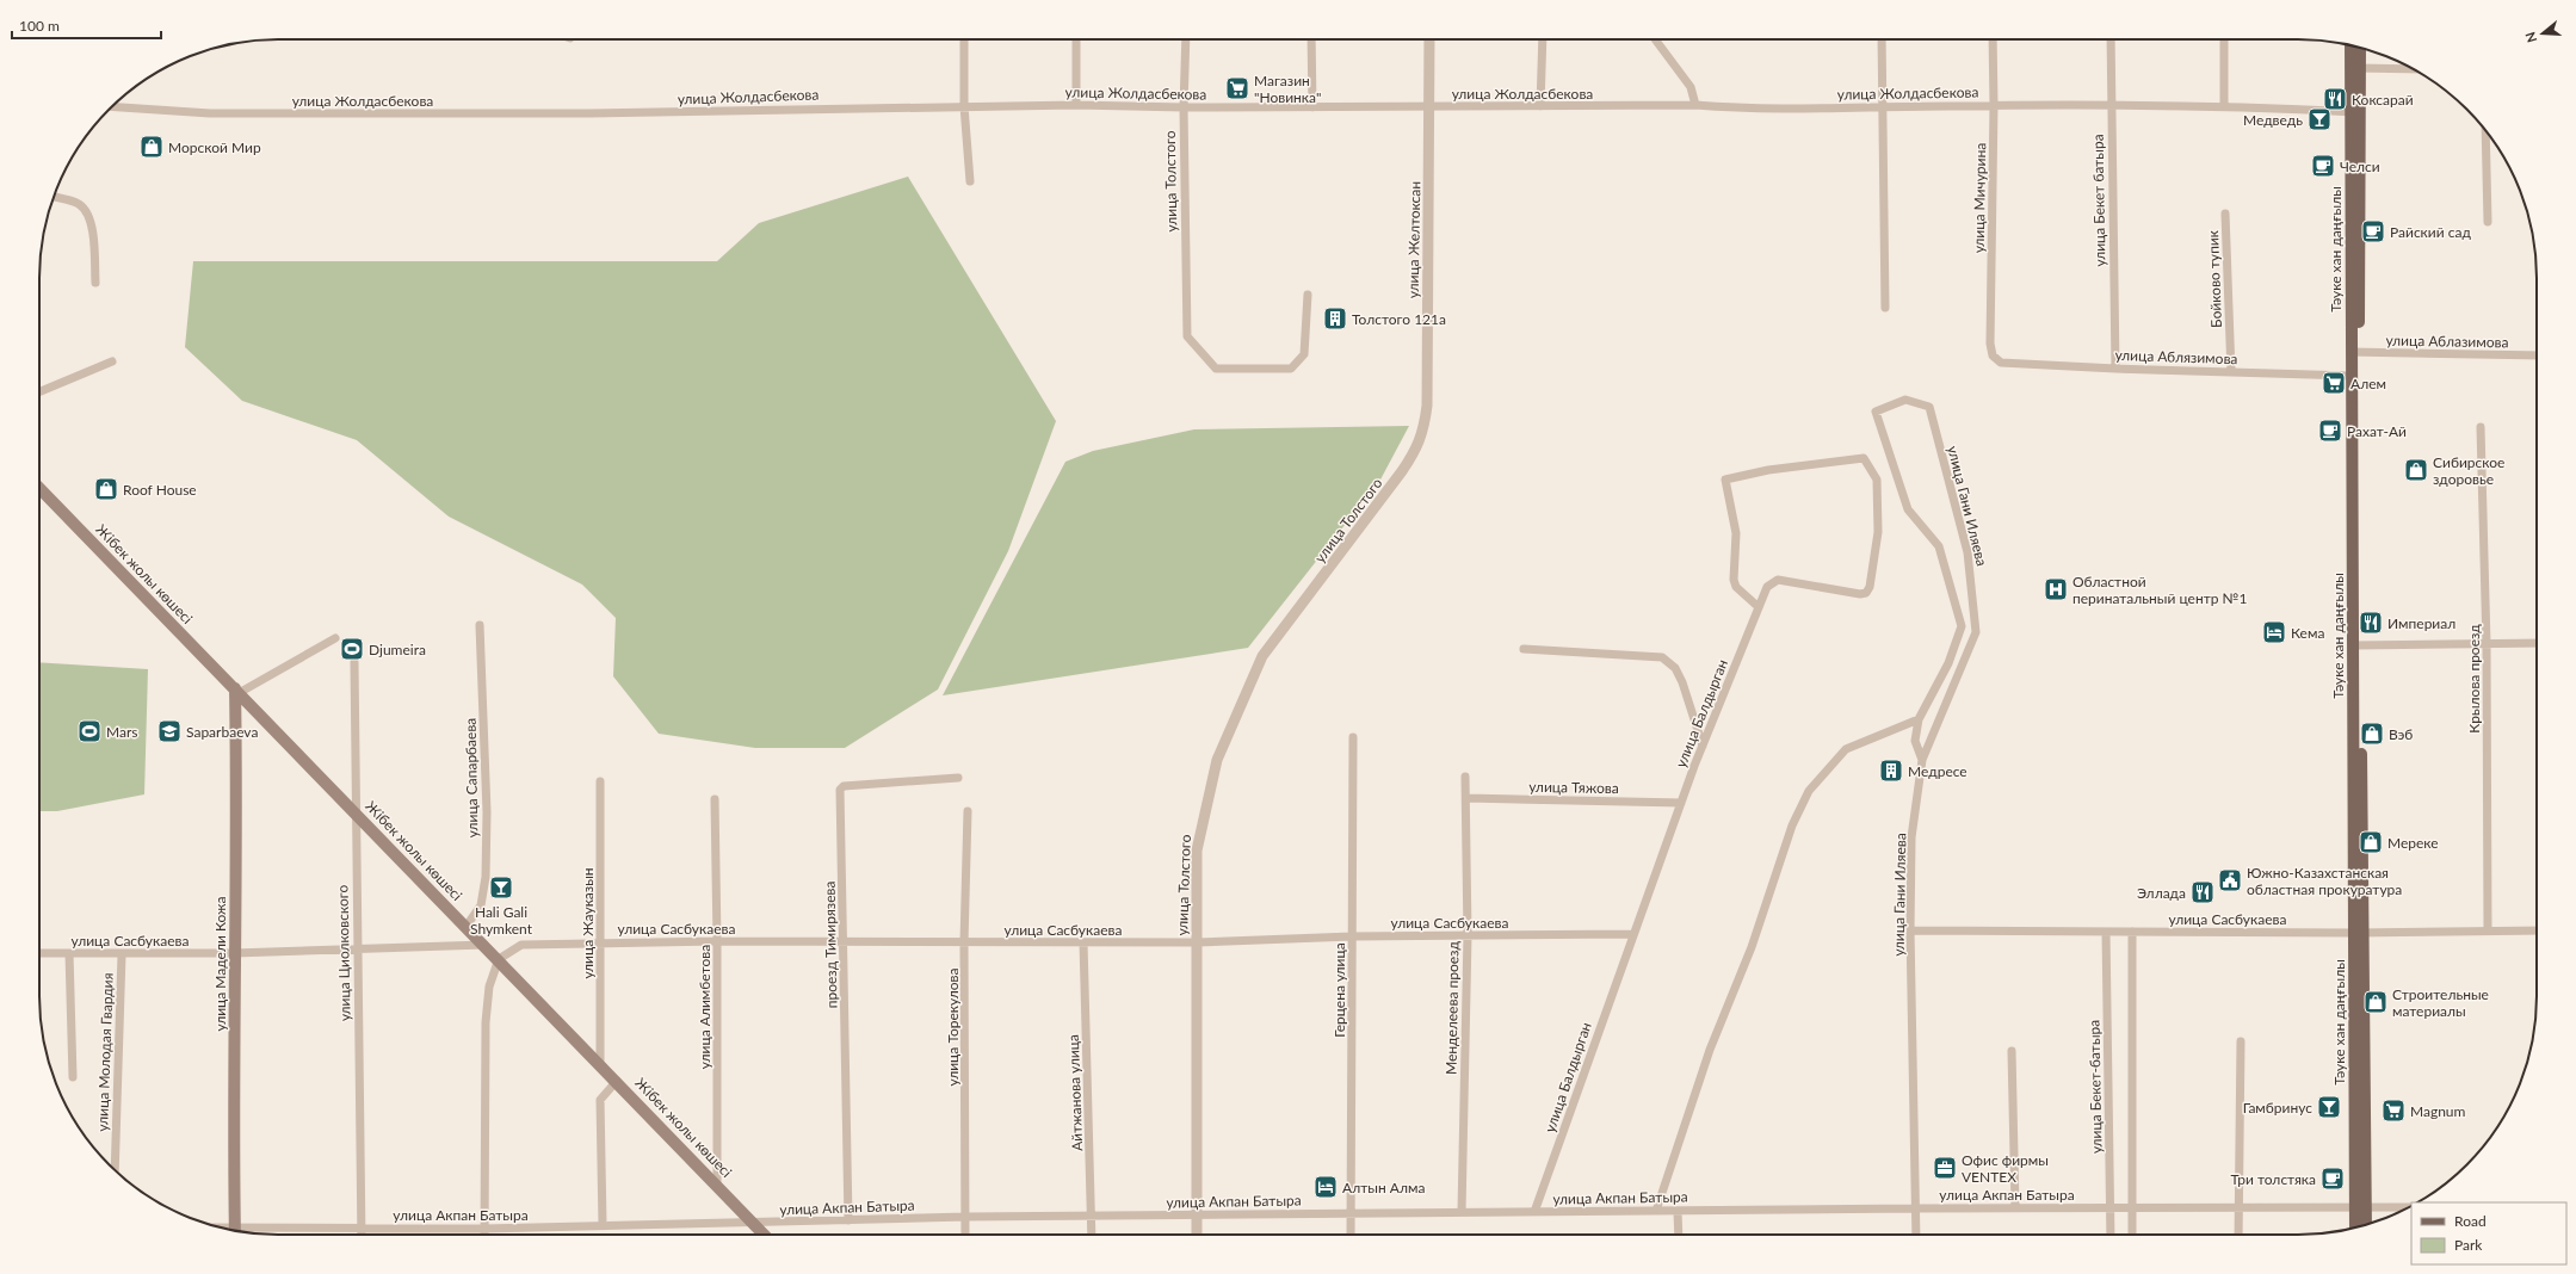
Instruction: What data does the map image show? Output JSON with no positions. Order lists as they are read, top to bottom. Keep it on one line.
{"streets":{"main road":["Тәуке хан даңғылы","Жібек жолы көшесі","улица Мадели Кожа"],"street":["улица Жолдасбекова","улица Толстого","улица Мичурина","улица Бекет батыра","улица Желтоксан","Бойково тупик","улица Аблазимова","улица Аблязимова","улица Гани Иляева","Крылова проезд","улица Балдырган","улица Сапарбаева","улица Тяжова","улица Сасбукаева","улица Жауказын","проезд Тимирязева","улица Циолковского","Герцена улица","улица Алимбетова","Менделеева проезд","улица Торекулова","улица Молодая Гвардия","улица Бекет-батыра","Айтжанова улица","улица Акпан Батыра"]},"crossings":[["улица Жолдасбекова","улица Толстого"],["улица Жолдасбекова","улица Мичурина"],["улица Жолдасбекова","улица Бекет батыра"],["улица Жолдасбекова","улица Желтоксан"],["улица Жолдасбекова","Тәуке хан даңғылы"],["улица Толстого","улица Желтоксан"],["улица Толстого","улица Сасбукаева"],["улица Толстого","улица Акпан Батыра"],["улица Мичурина","улица Аблязимова"],["улица Бекет батыра","улица Аблязимова"],["Тәуке хан даңғылы","улица Аблазимова"],["Тәуке хан даңғылы","улица Аблязимова"],["Тәуке хан даңғылы","улица Сасбукаева"],["Тәуке хан даңғылы","улица Акпан Батыра"],["Бойково тупик","улица Аблязимова"],["улица Гани Иляева","улица Сасбукаева"],["улица Гани Иляева","улица Акпан Батыра"],["Жібек жолы көшесі","улица Сапарбаева"],["Жібек жолы көшесі","улица Сасбукаева"],["Жібек жолы көшесі","улица Жауказын"],["Жібек жолы көшесі","улица Циолковского"],["Жібек жолы көшесі","улица Мадели Кожа"],["Жібек жолы көшесі","улица Алимбетова"],["Жібек жолы көшесі","улица Акпан Батыра"],["Крылова проезд","улица Сасбукаева"],["улица Балдырган","улица Тяжова"],["улица Балдырган","улица Сасбукаева"],["улица Балдырган","улица Акпан Батыра"],["улица Тяжова","Менделеева проезд"],["улица Сасбукаева","улица Жауказын"],["улица Сасбукаева","проезд Тимирязева"],["улица Сасбукаева","улица Циолковского"],["улица Сасбукаева","улица Мадели Кожа"],["улица Сасбукаева","Герцена улица"],["улица Сасбукаева","улица Алимбетова"],["улица Сасбукаева","Менделеева проезд"],["улица Сасбукаева","улица Торекулова"],["улица Сасбукаева","улица Молодая Гвардия"],["улица Сасбукаева","улица Бекет-батыра"],["улица Сасбукаева","Айтжанова улица"],["проезд Тимирязева","улица Акпан Батыра"],["улица Циолковского","улица Акпан Батыра"],["Герцена улица","улица Акпан Батыра"],["Менделеева проезд","улица Акпан Батыра"],["улица Торекулова","улица Акпан Батыра"],["улица Бекет-батыра","улица Акпан Батыра"],["Айтжанова улица","улица Акпан Батыра"]],"places":{"supermarket":["Магазин \"Новинка\"","Алем","Magnum"],"restaurant":["Коксарай","Империал","Эллада"],"bar":["Медведь","Hali Gali Shymkent","Гамбринус"],"shop":["Морской Мир","Сибирское здоровье","Roof House","Вэб","Мереке","Строительные материалы"],"cafe":["Челси","Райский сад","Рахат-Ай","Три толстяка"],"building":["Толстого 121а","Медресе"],"hospital":["Областной перинатальный центр №1"],"hotel":["Кема","Алтын Алма"],"sports":["Djumeira","Mars"],"school or university":["Saparbaeva"],"public building":["Южно-Казахстанская областная прокуратура"],"office":["Офис фирмы VENTEX"]},"legend":["Road","Park"],"scale_bar":"100 m","north":"left"}
